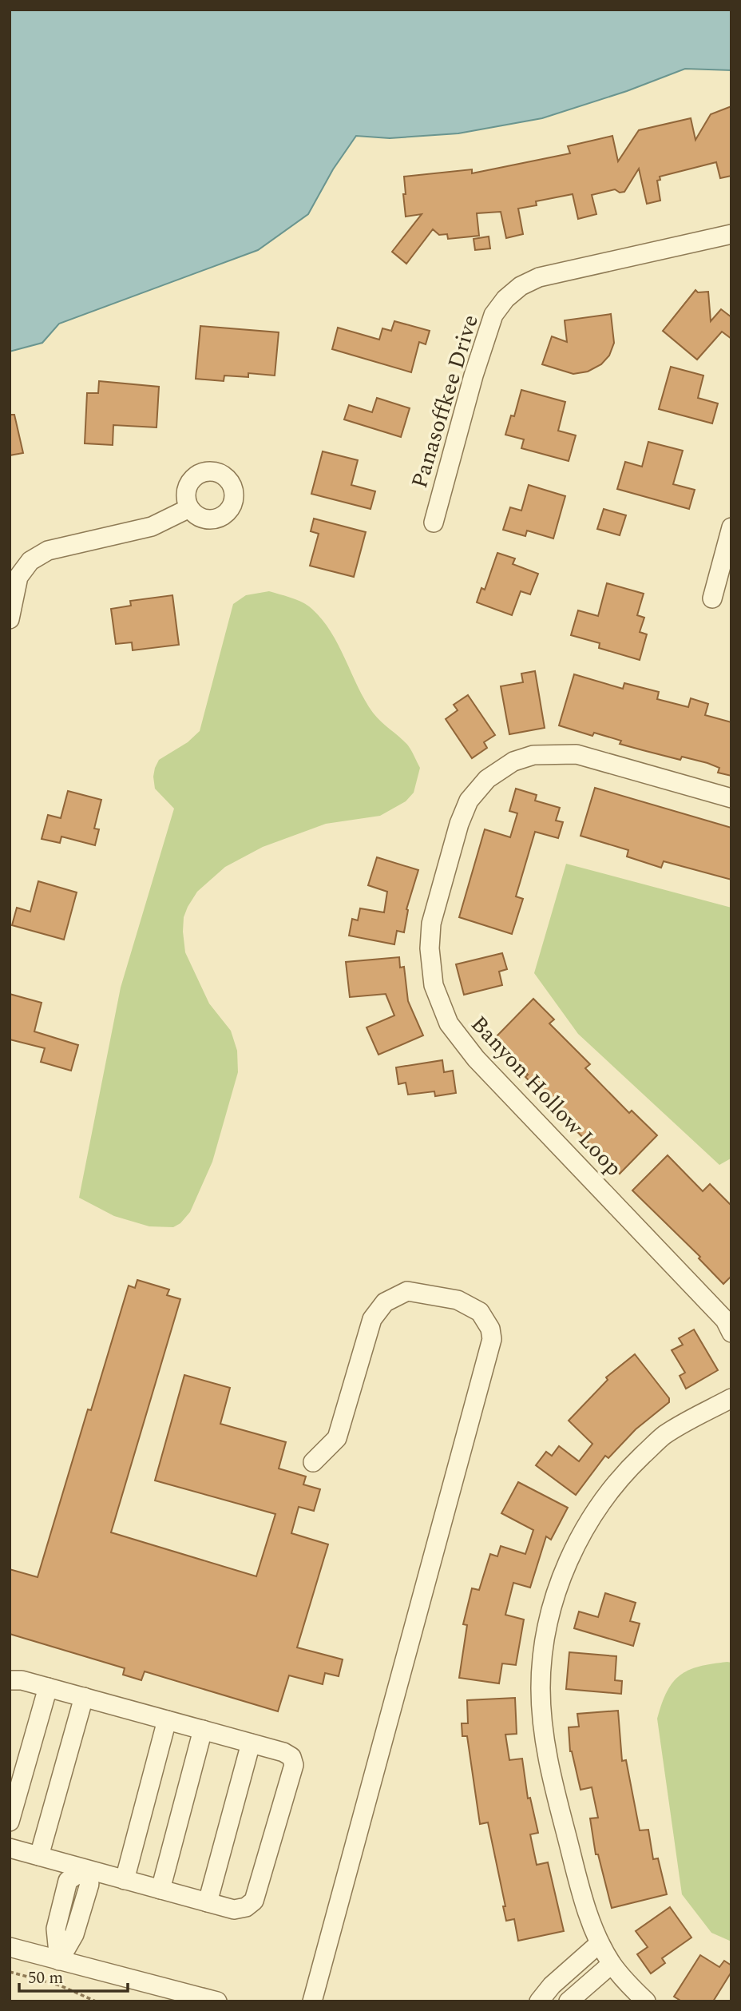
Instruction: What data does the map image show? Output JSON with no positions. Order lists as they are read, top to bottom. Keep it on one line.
{"streets":{"street":["Panasoffkee Drive","Banyon Hollow Loop"]},"scale_bar":"50 m"}
